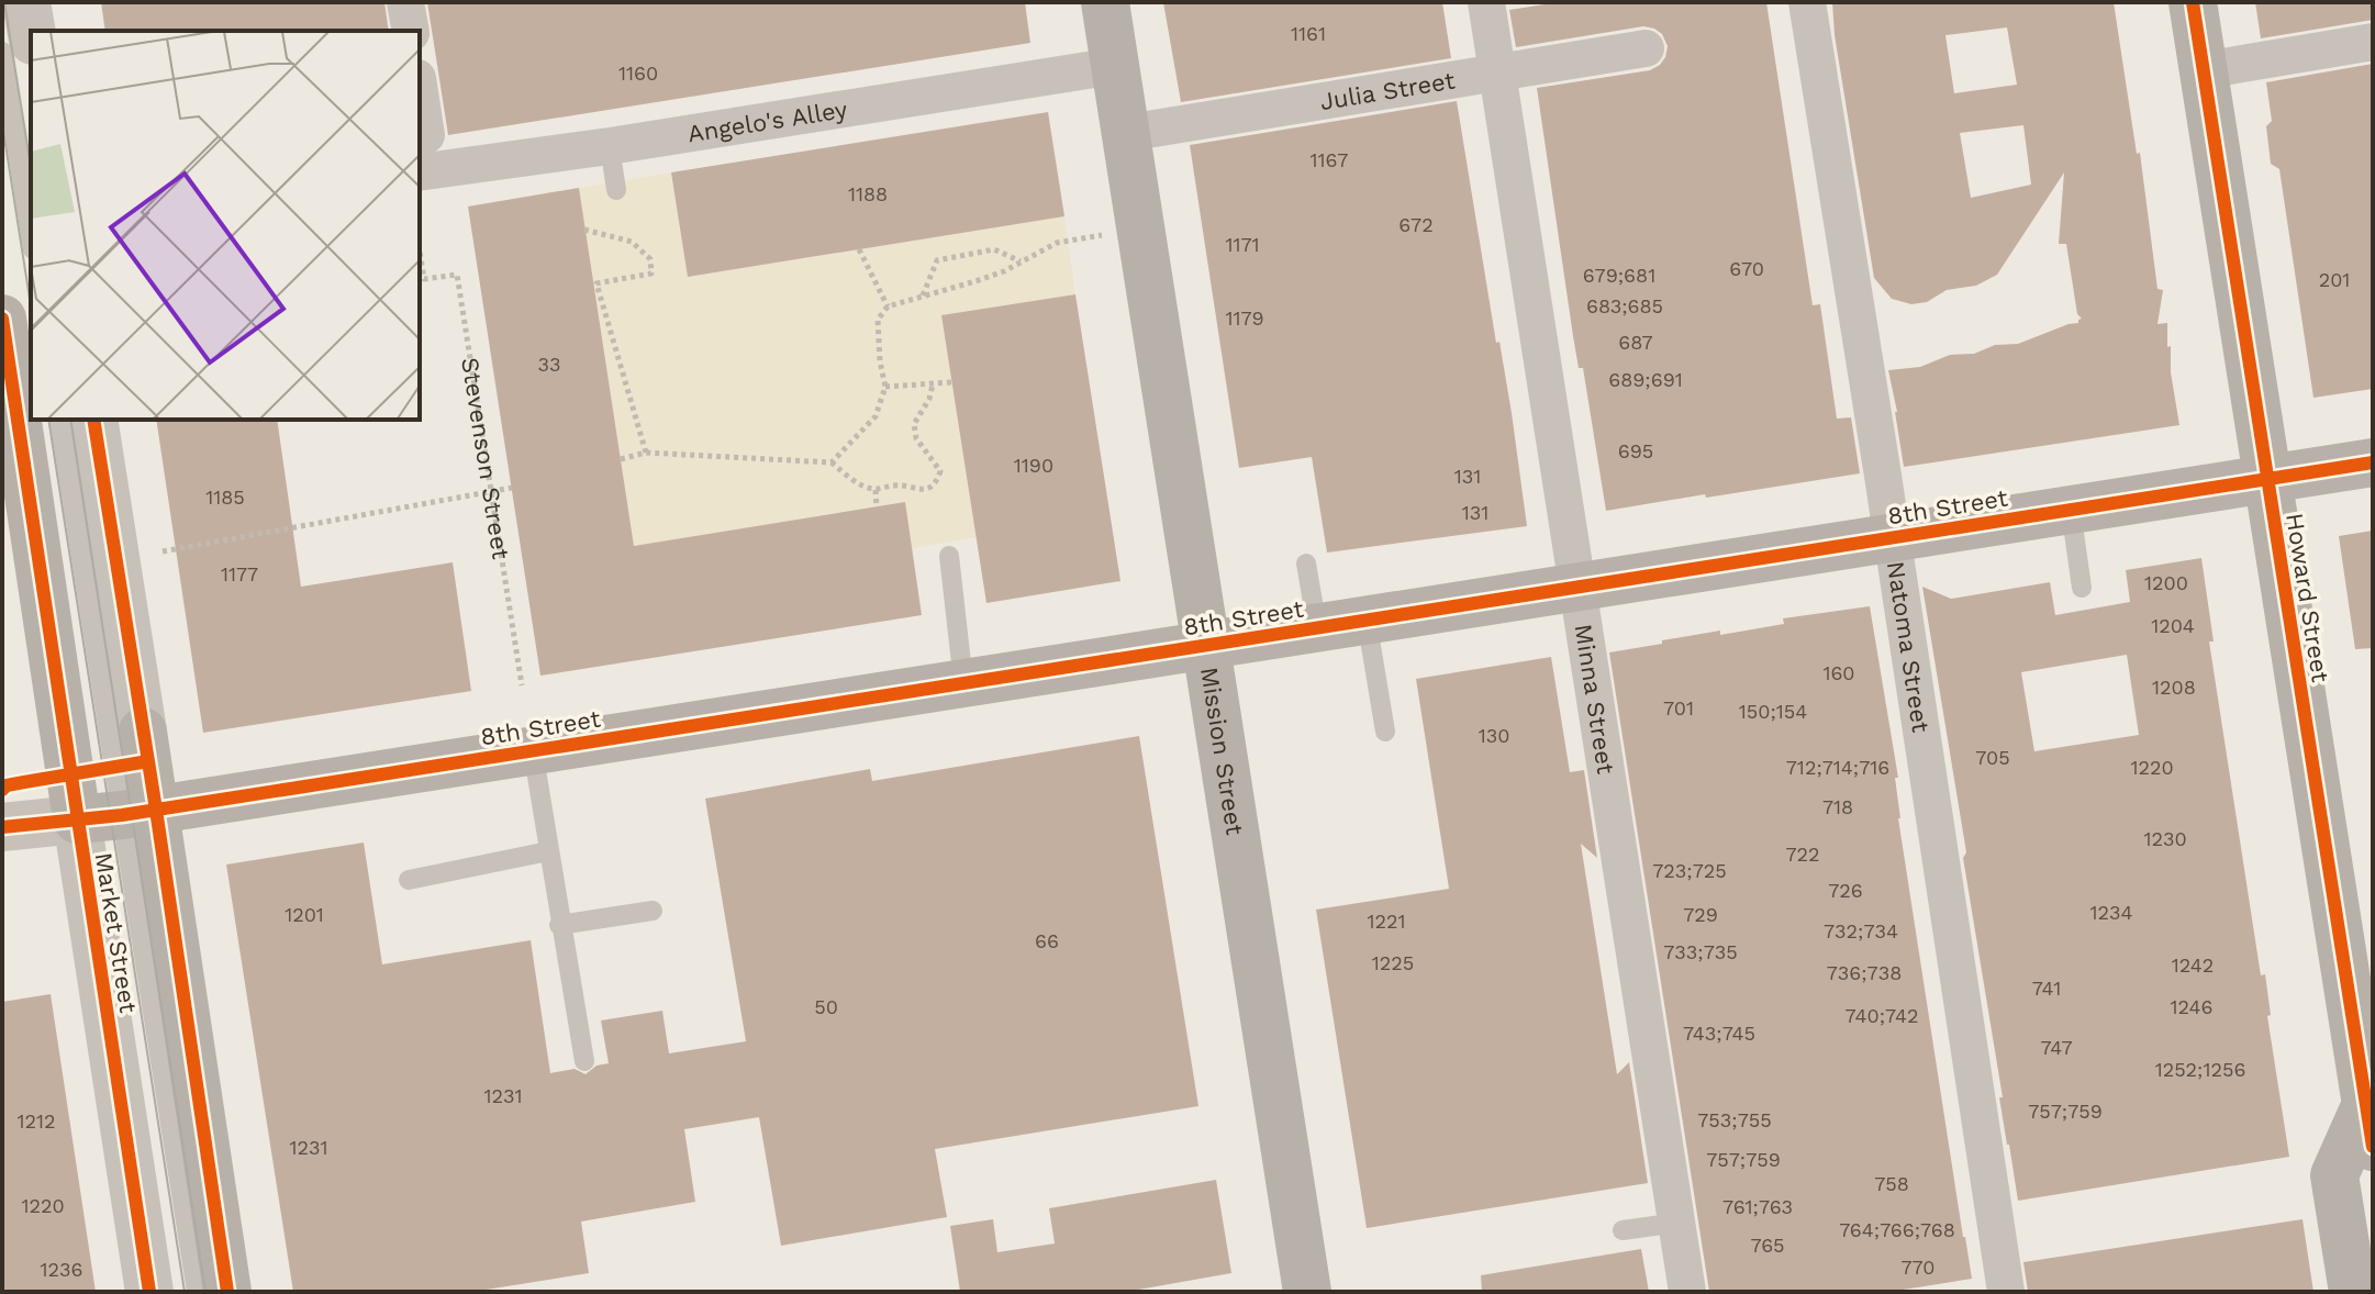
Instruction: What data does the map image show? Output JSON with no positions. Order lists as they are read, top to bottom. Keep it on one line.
{"streets":{"main road":["8th Street","Howard Street","Mission Street","Market Street"],"street":["Julia Street","Angelo's Alley","Natoma Street","Minna Street"],"path":["Stevenson Street"]},"crossings":[["Julia Street","Minna Street"],["Julia Street","Mission Street"],["Angelo's Alley","Mission Street"],["8th Street","Howard Street"],["8th Street","Natoma Street"],["8th Street","Minna Street"],["8th Street","Mission Street"],["8th Street","Market Street"]],"house_numbers":["1161","1160","1167","1188","672","1171","670","679;681","201","683;685","1179","687","33","689;691","695","1190","131","1185","131","1177","1200","1204","160","1208","701","150;154","130","705","712;714;716","1220","718","1230","722","723;725","726","1234","1201","729","1221","732;734","66","733;735","1225","1242","736;738","741","50","1246","740;742","743;745","747","1252;1256","1231","757;759","753;755","1212","1231","757;759","758","1220","761;763","764;766;768","765","770","1236"]}
